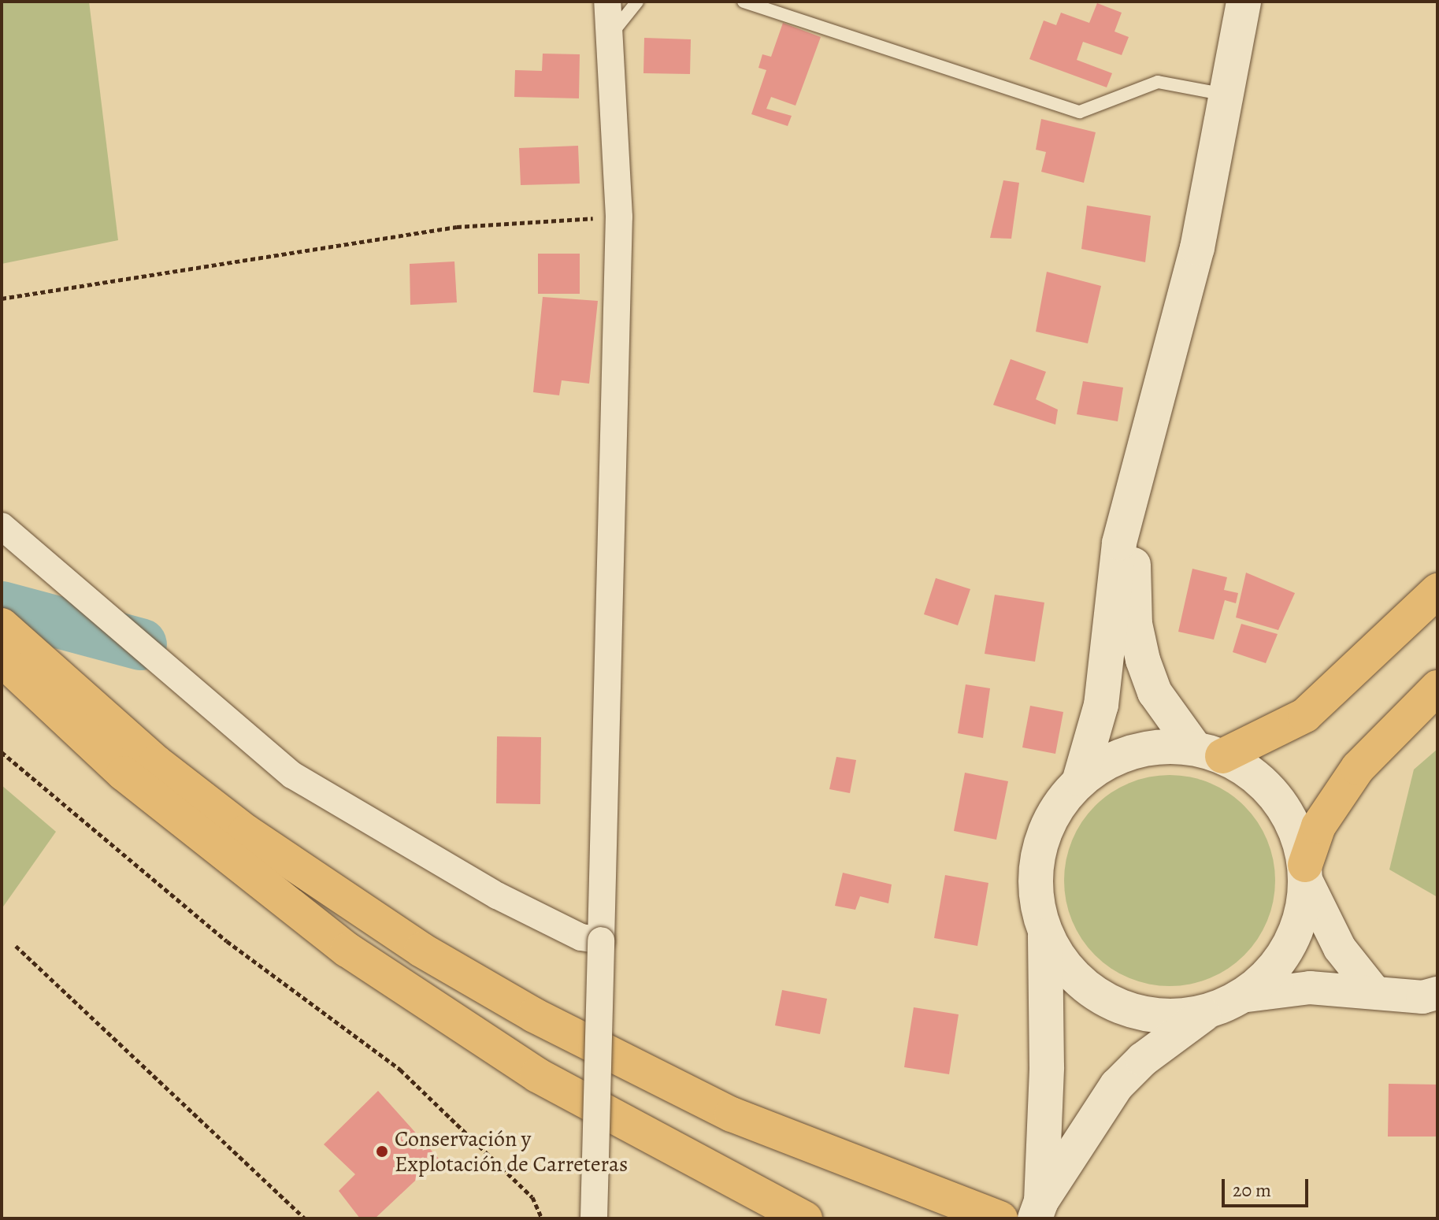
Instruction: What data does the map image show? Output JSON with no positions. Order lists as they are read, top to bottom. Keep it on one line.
{"places":["Conservación y Explotación de Carreteras"],"scale_bar":"20 m"}
